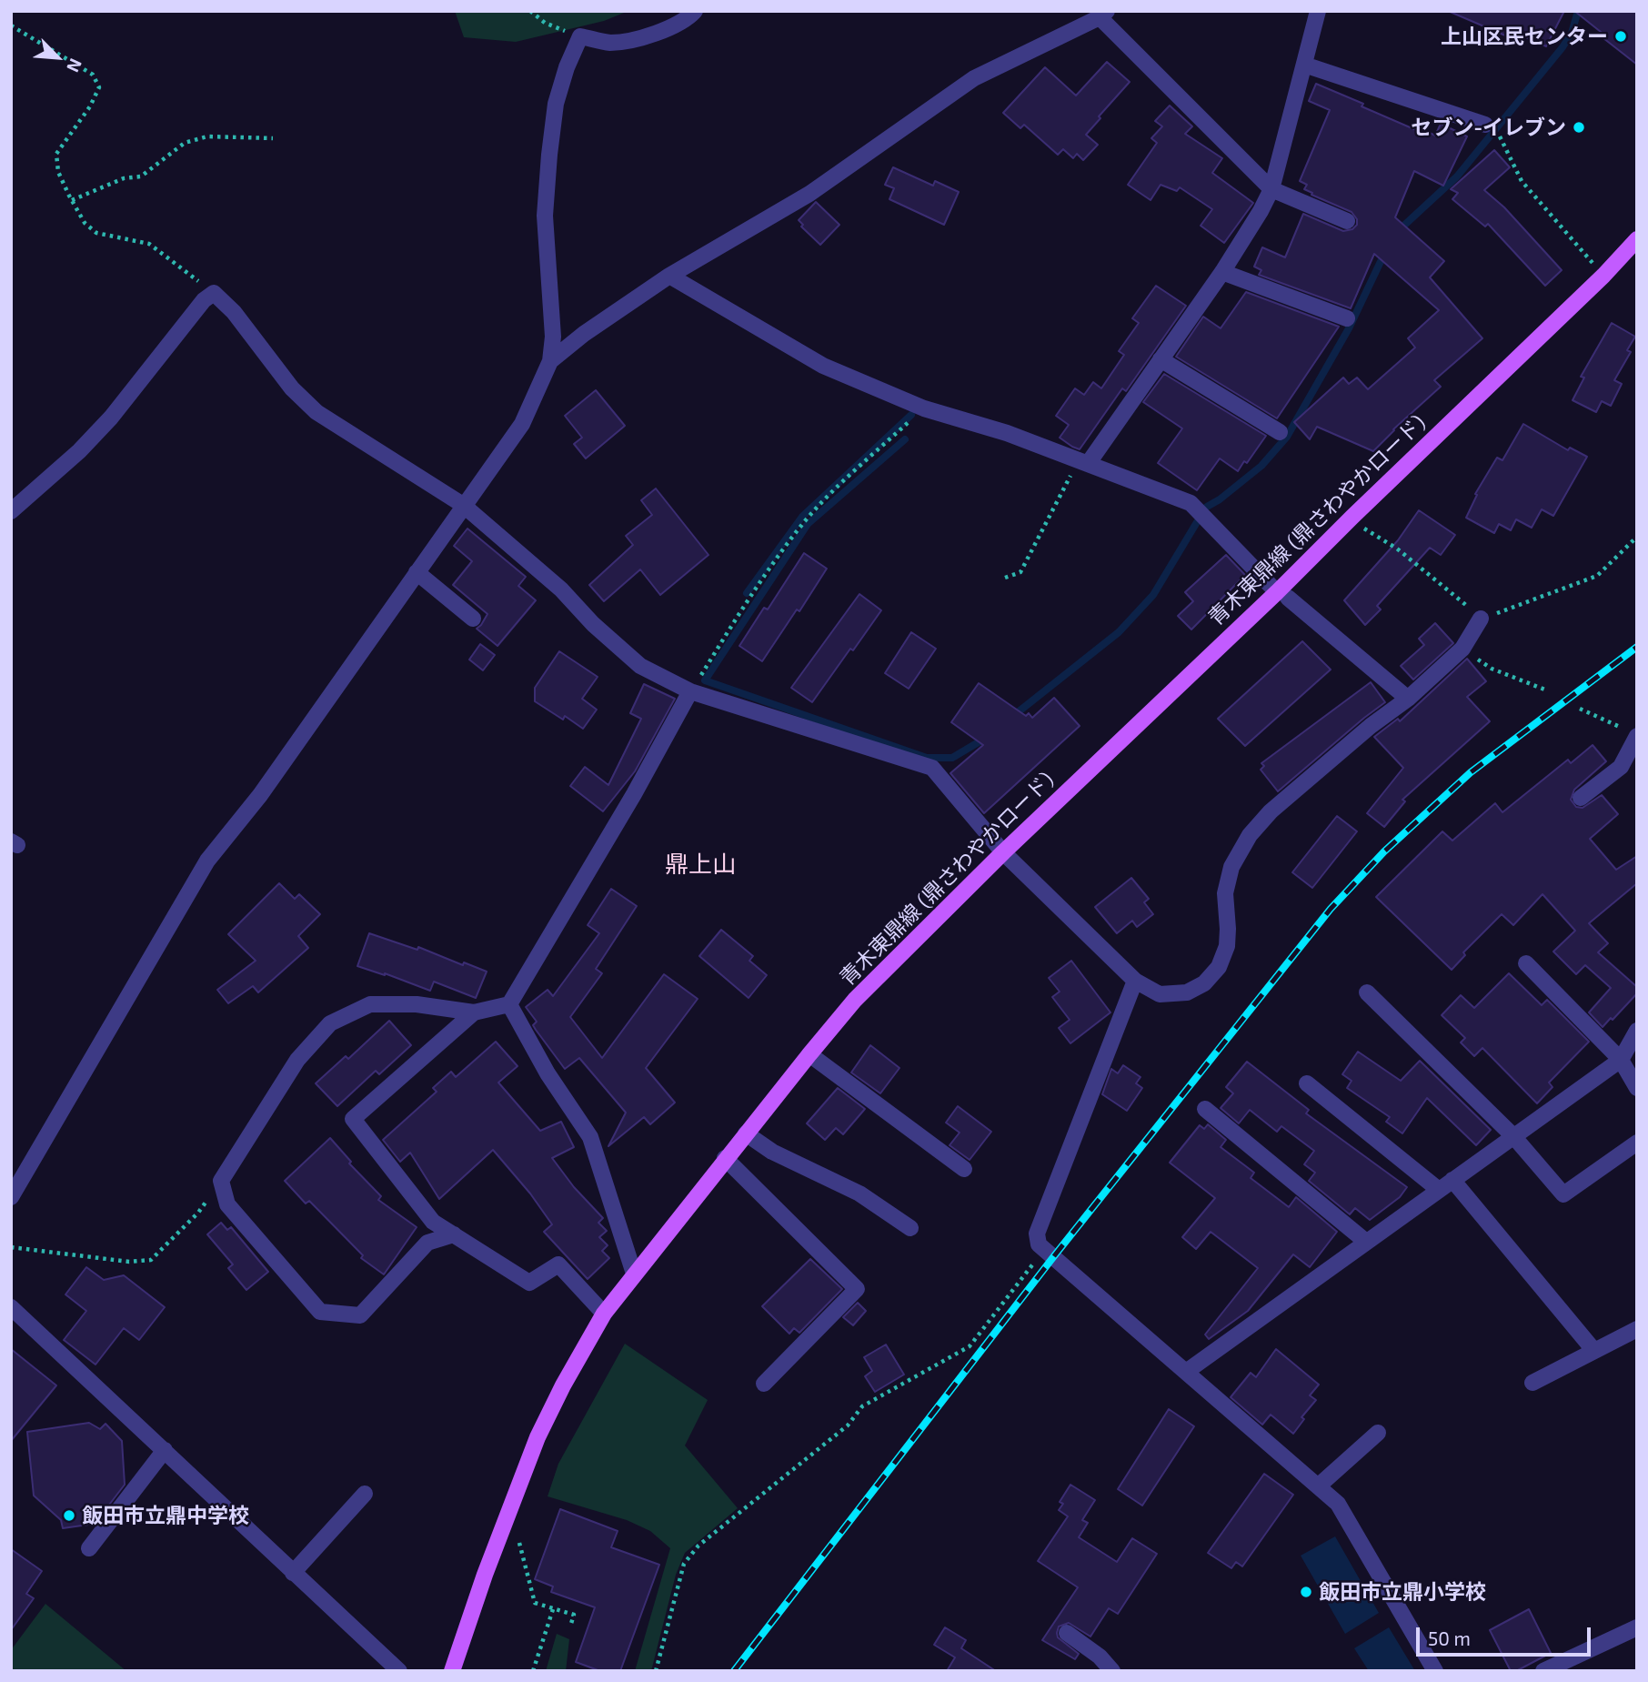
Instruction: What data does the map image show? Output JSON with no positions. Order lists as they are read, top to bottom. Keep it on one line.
{"streets":{"main road":["青木東鼎線 (鼎さわやかロード)"]},"districts":["鼎上山"],"places":["上山区民センター","セブン-イレブン","飯田市立鼎中学校","飯田市立鼎小学校"],"scale_bar":"50 m","north":"bottom right"}
